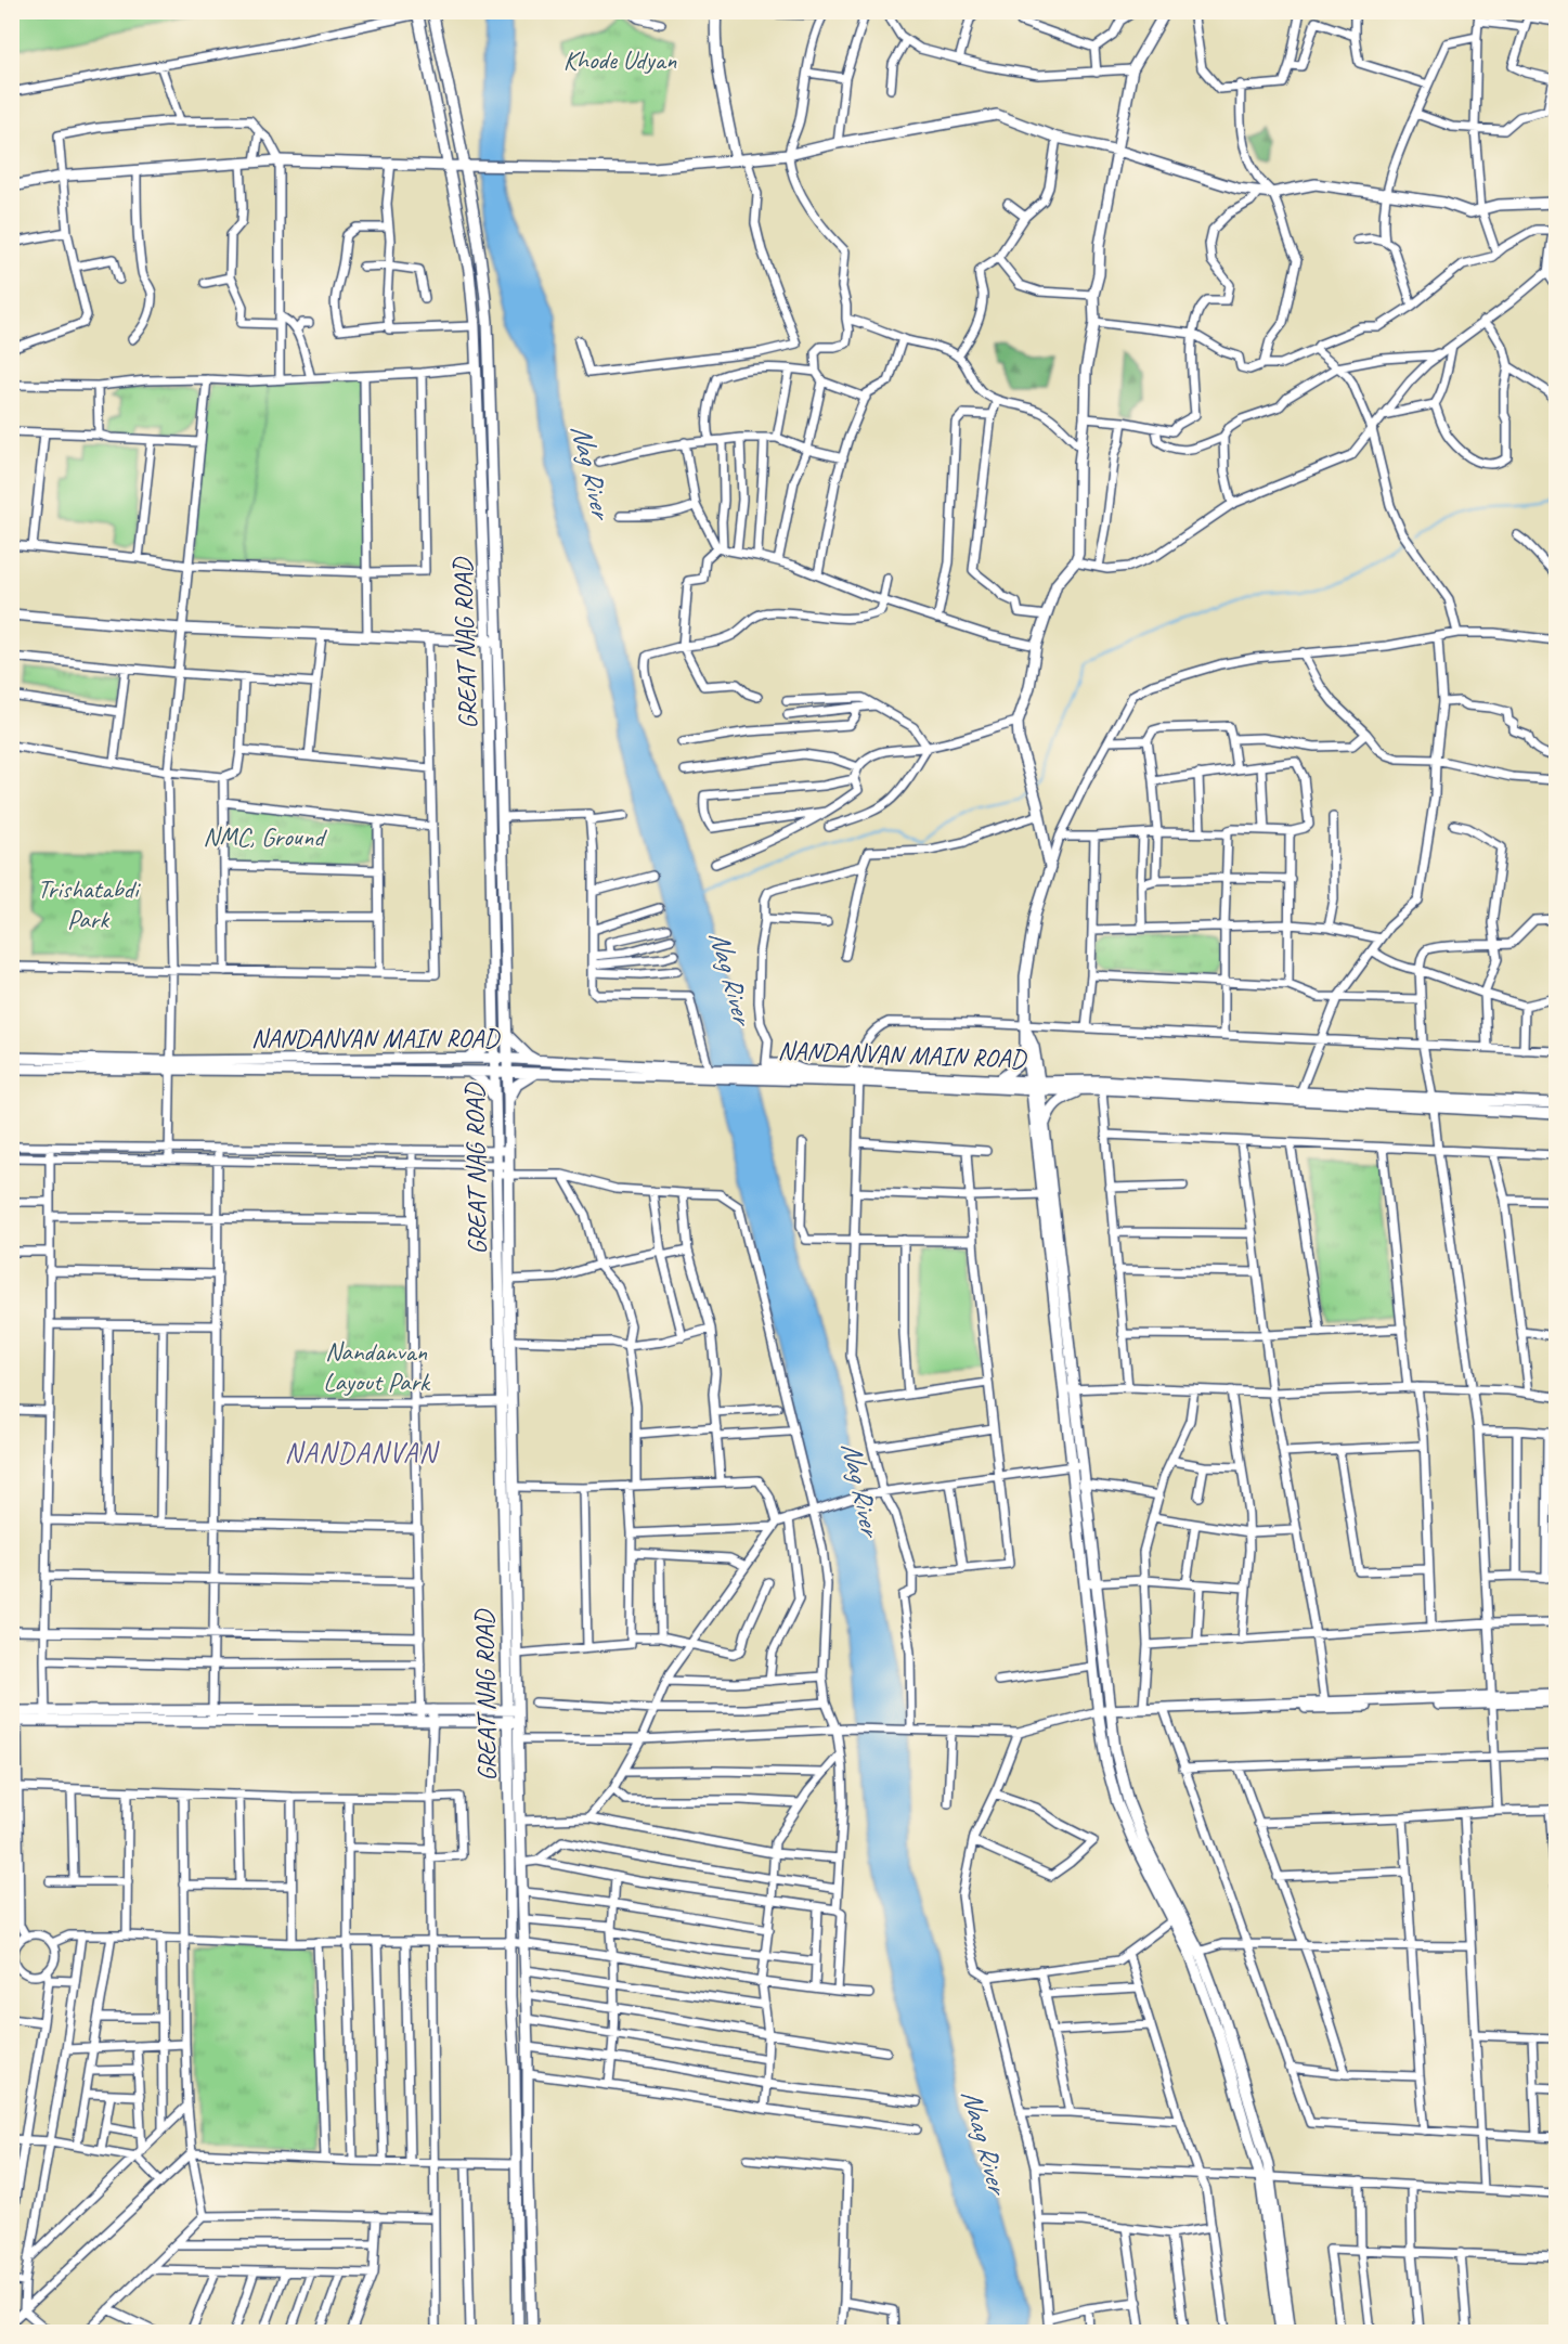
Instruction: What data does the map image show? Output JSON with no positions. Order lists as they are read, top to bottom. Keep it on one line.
{"streets":{"main road":["GREAT NAG ROAD","NANDANVAN MAIN ROAD"]},"crossings":[["GREAT NAG ROAD","NANDANVAN MAIN ROAD"]],"districts":["NANDANVAN"],"water":["Nag River","Naag River"],"parks":["Khode Udyan","NMC, Ground","Trishatabdi Park","Nandanvan Layout Park"]}
